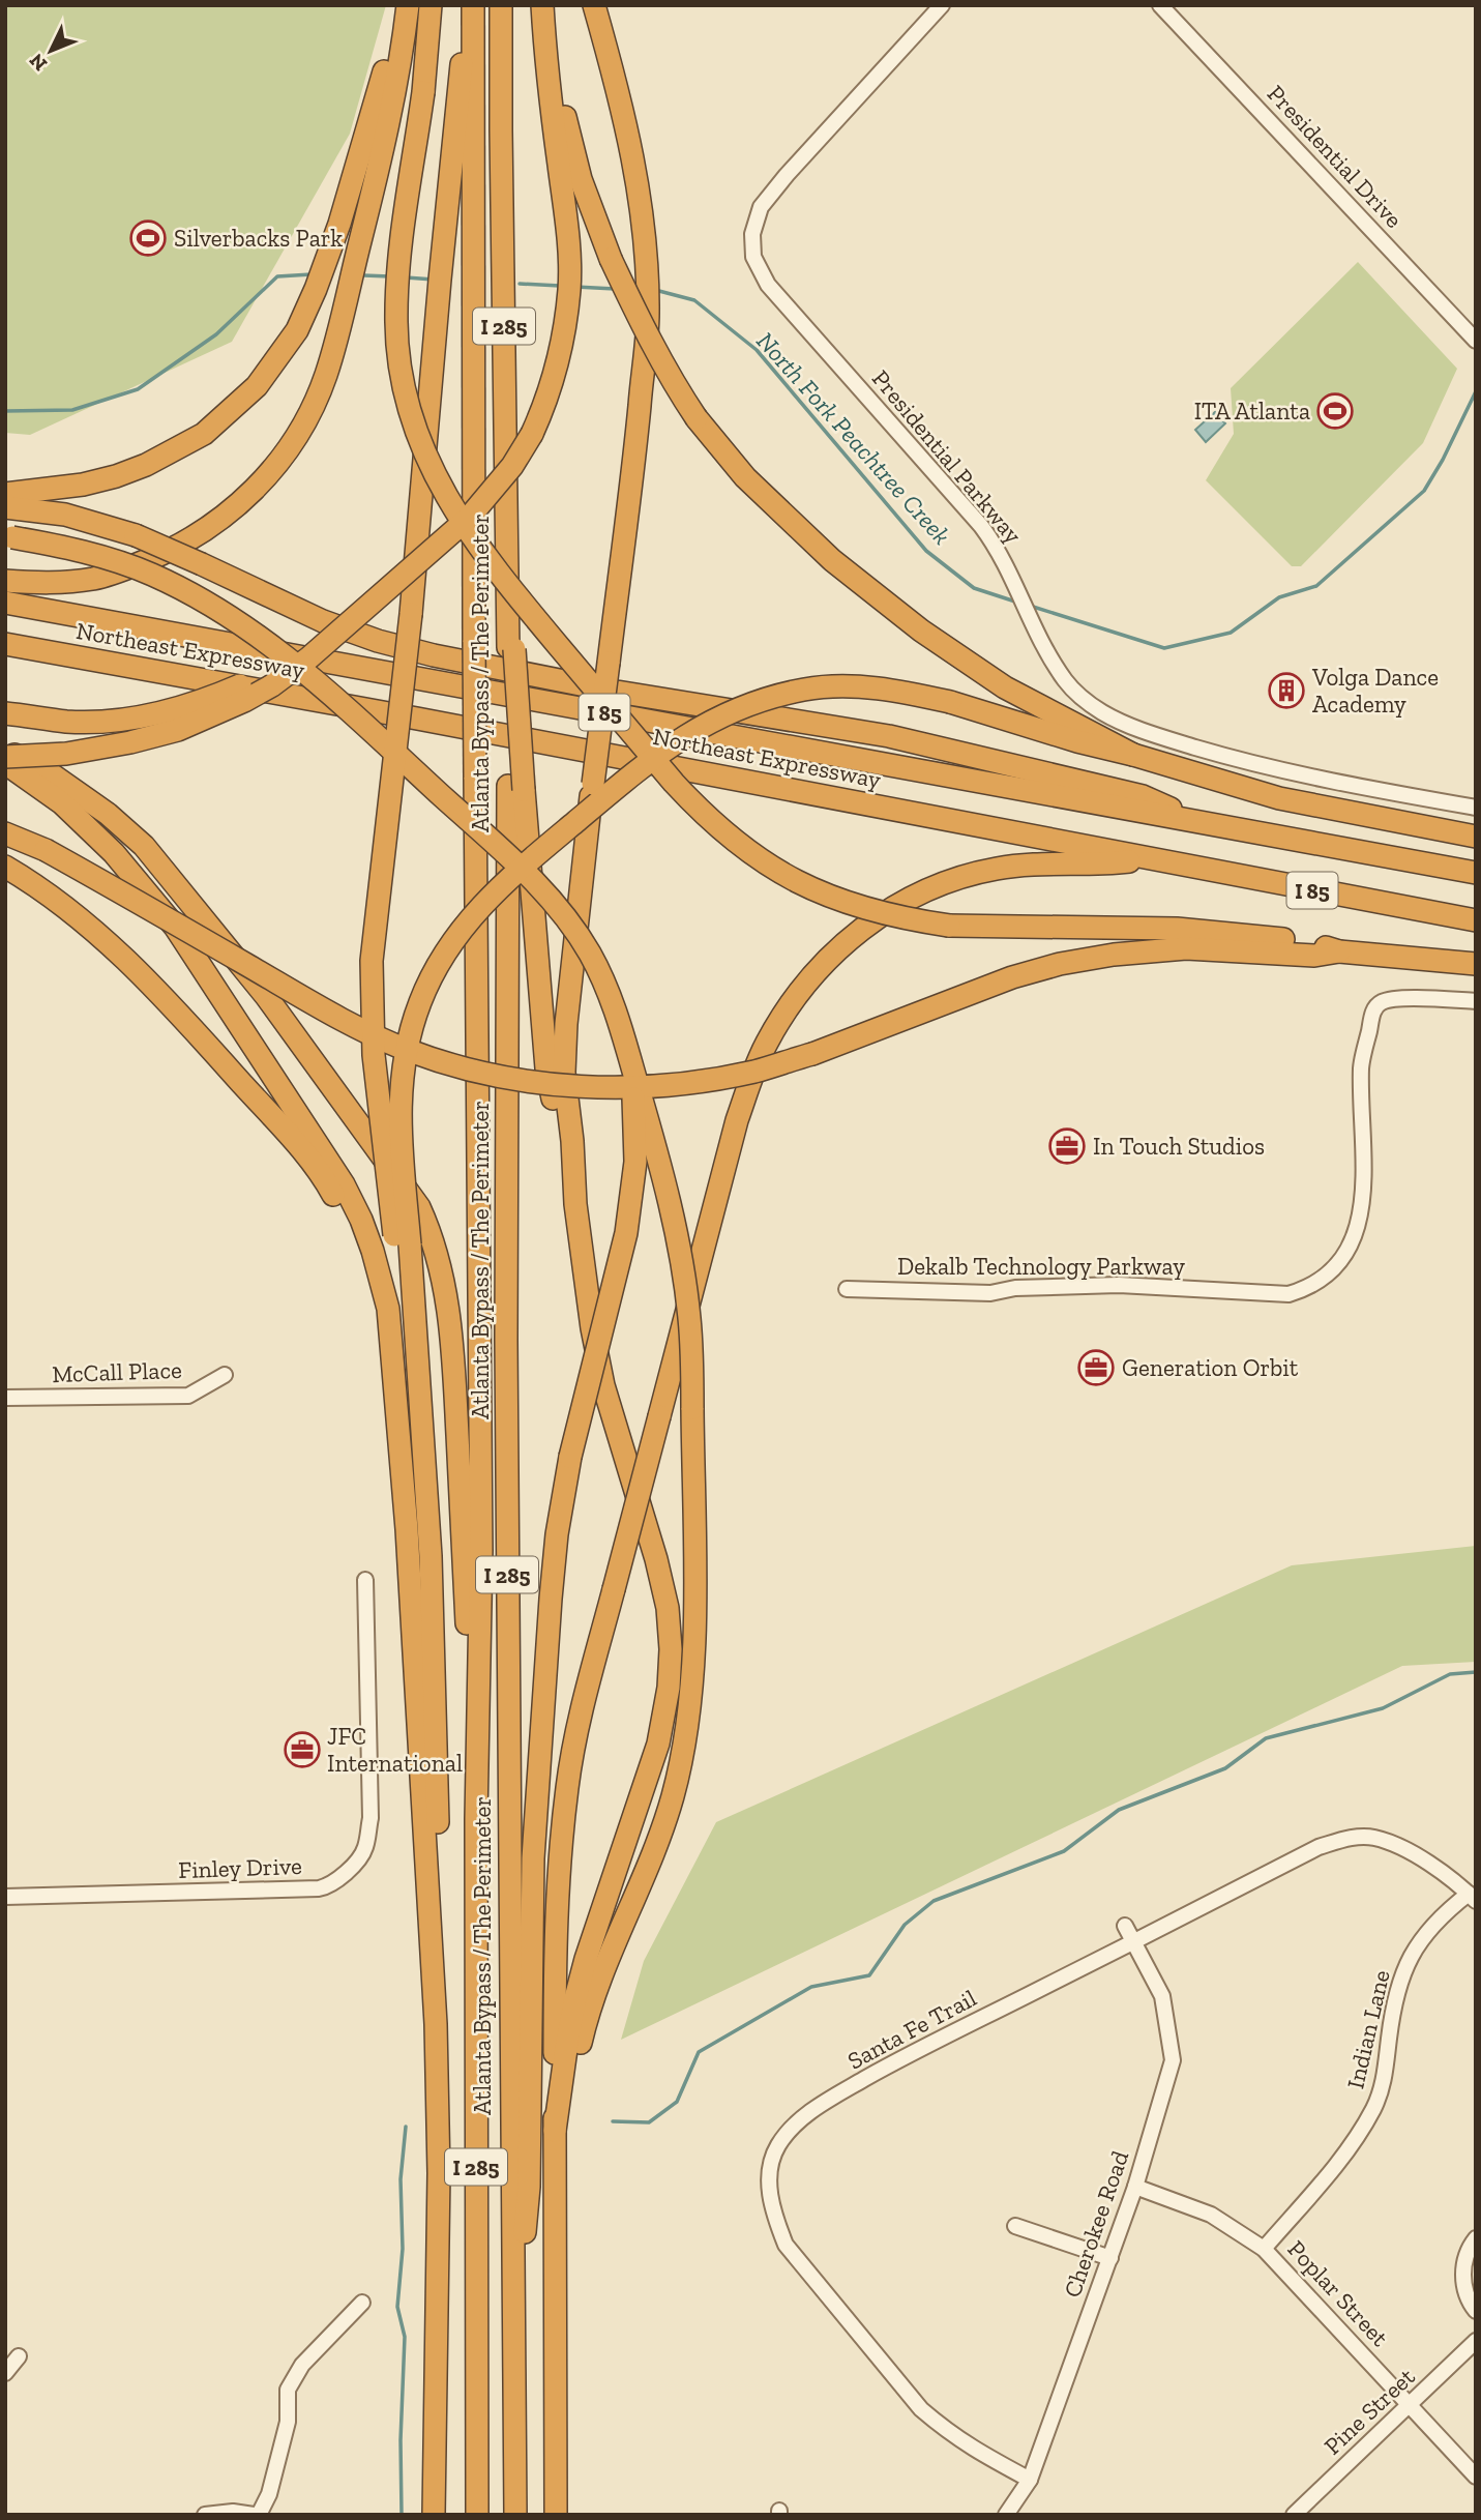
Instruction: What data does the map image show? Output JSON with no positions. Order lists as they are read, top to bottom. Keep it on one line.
{"streets":{"highway":["I 285","Northeast Expressway","Atlanta Bypass / The Perimeter","I 85"],"street":["Presidential Drive","Presidential Parkway","Dekalb Technology Parkway","McCall Place","Finley Drive","Santa Fe Trail","Indian Lane","Cherokee Road","Poplar Street","Pine Street"]},"crossings":[["Santa Fe Trail","Indian Lane"],["Santa Fe Trail","Cherokee Road"],["Indian Lane","Poplar Street"],["Cherokee Road","Poplar Street"],["Poplar Street","Pine Street"]],"water":["North Fork Peachtree Creek"],"places":{"sports":["Silverbacks Park","ITA Atlanta"],"building":["Volga Dance Academy"],"office":["In Touch Studios","Generation Orbit","JFC International"]},"north":"bottom left"}
